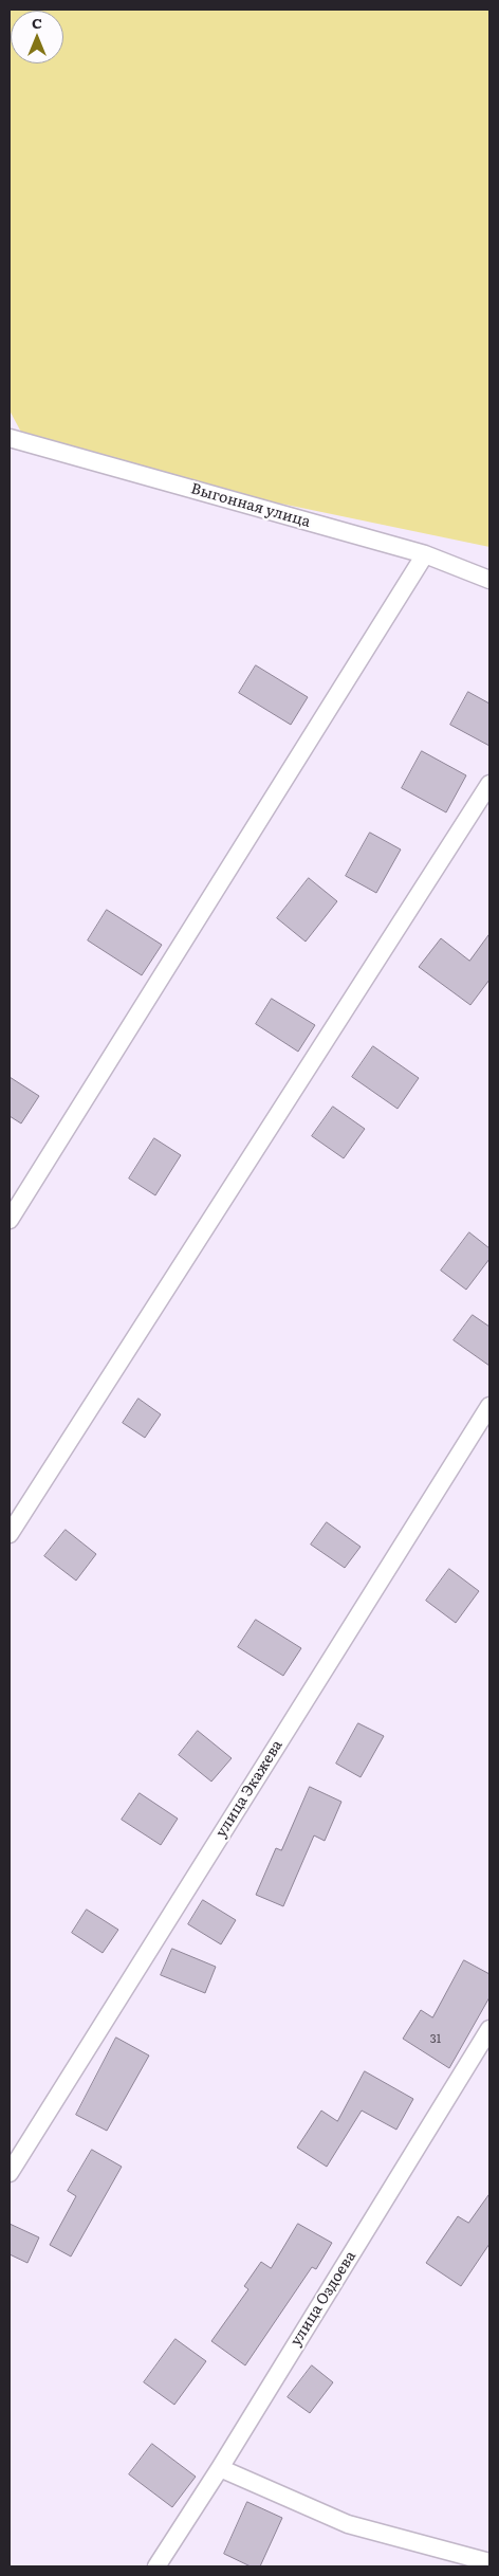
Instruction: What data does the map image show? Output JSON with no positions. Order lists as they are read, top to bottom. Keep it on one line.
{"streets":{"street":["Выгонная улица","улица Экажева","улица Оздоева"]},"house_numbers":["31"],"north":"top"}
